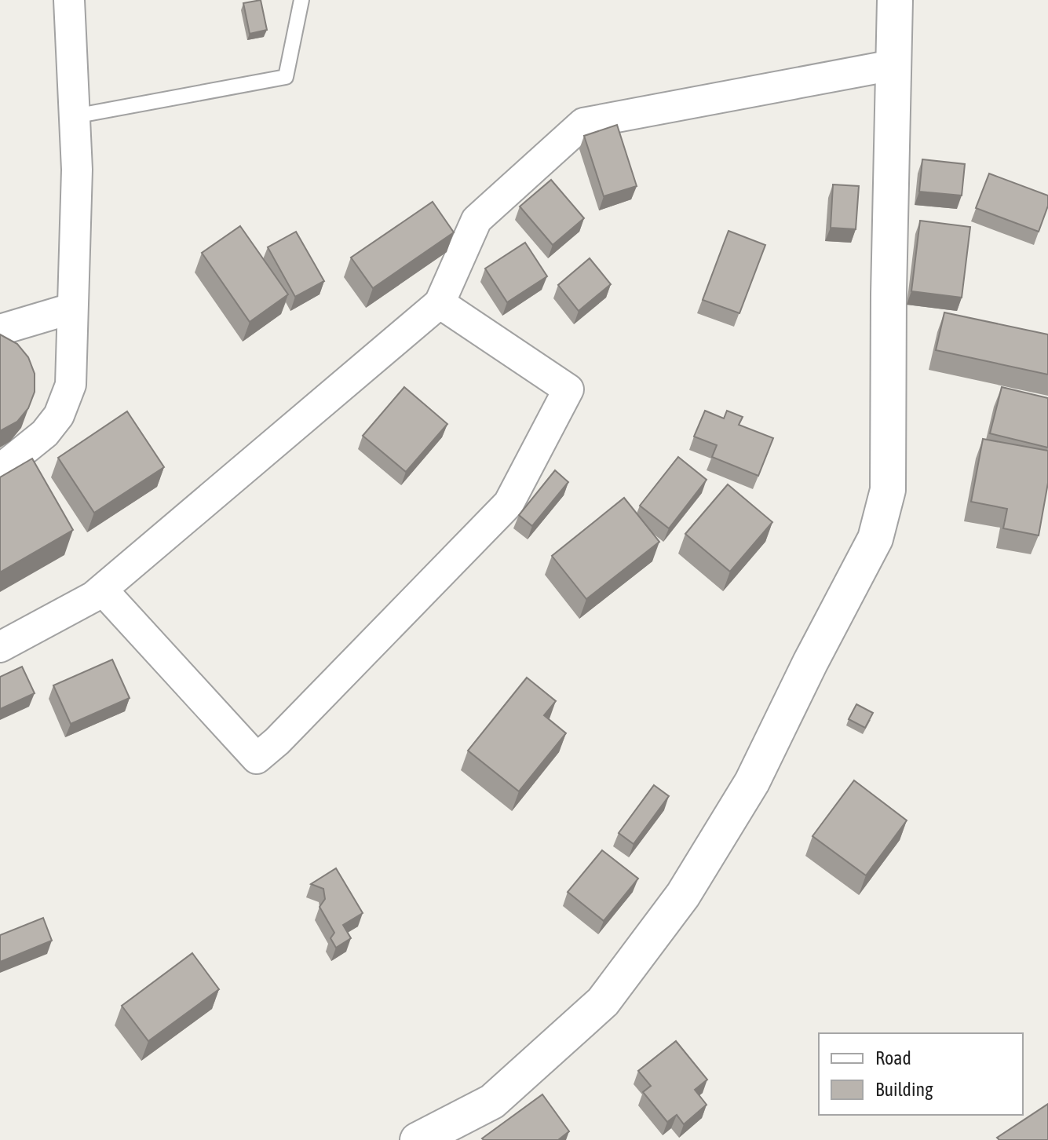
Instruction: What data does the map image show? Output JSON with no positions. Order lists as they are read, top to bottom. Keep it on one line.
{"legend":["Road","Building"]}
